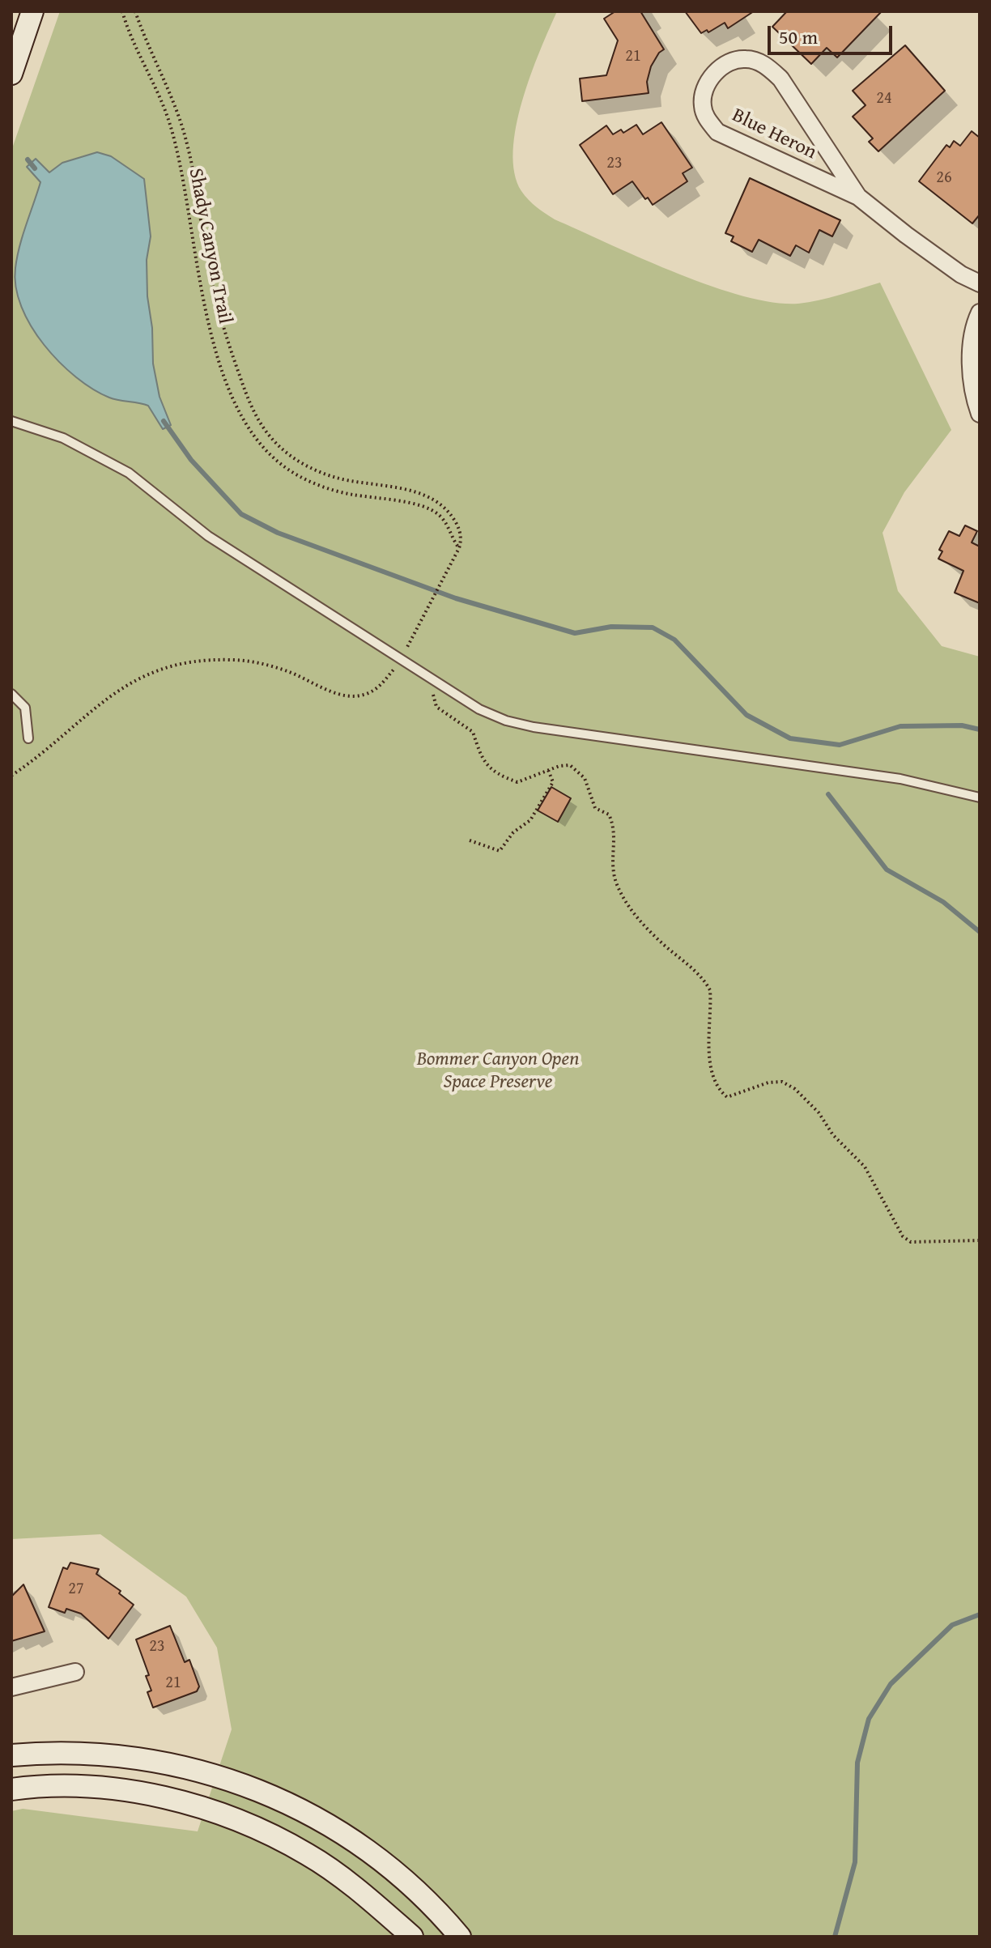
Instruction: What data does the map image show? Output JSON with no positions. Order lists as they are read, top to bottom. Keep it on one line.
{"streets":{"street":["Blue Heron"],"path":["Shady Canyon Trail"]},"parks":["Bommer Canyon Open Space Preserve"],"house_numbers":["21","24","23","26","27","23","21"],"scale_bar":"50 m"}
